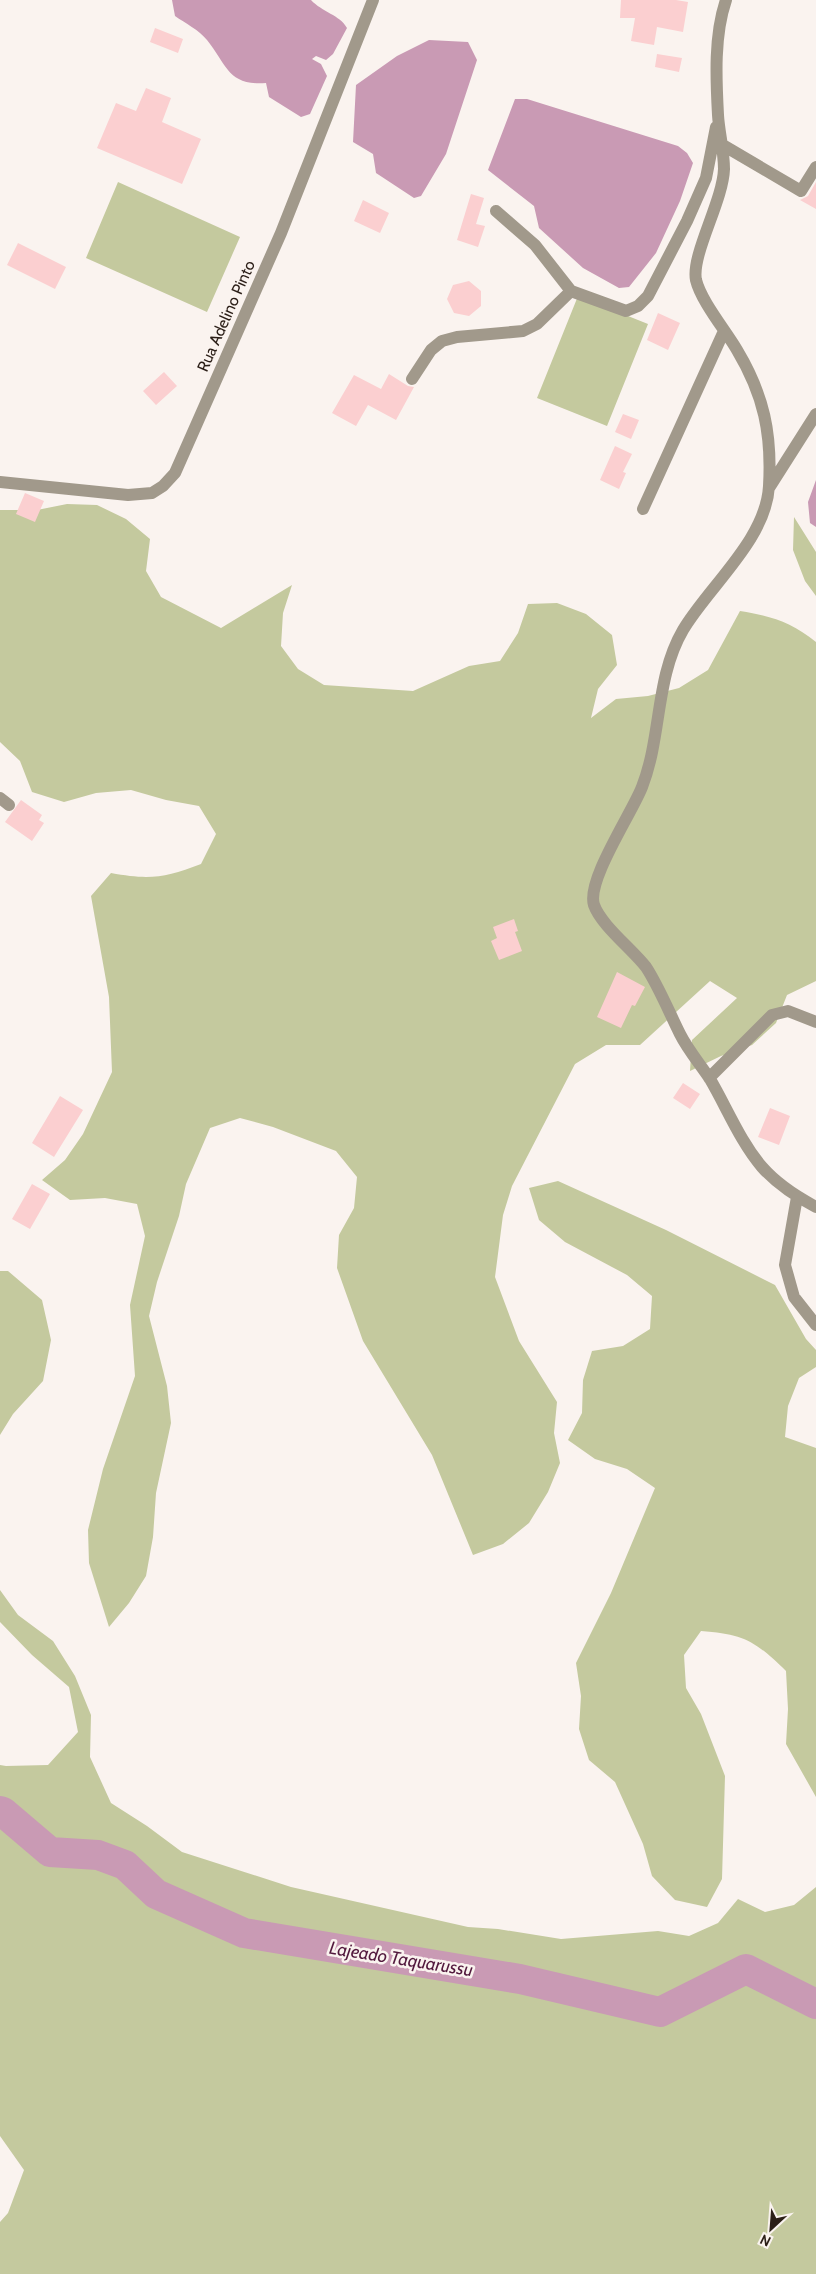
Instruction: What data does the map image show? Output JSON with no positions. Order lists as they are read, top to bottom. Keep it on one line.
{"streets":{"street":["Rua Adelino Pinto"]},"water":["Lajeado Taquarussu"],"north":"bottom left"}
